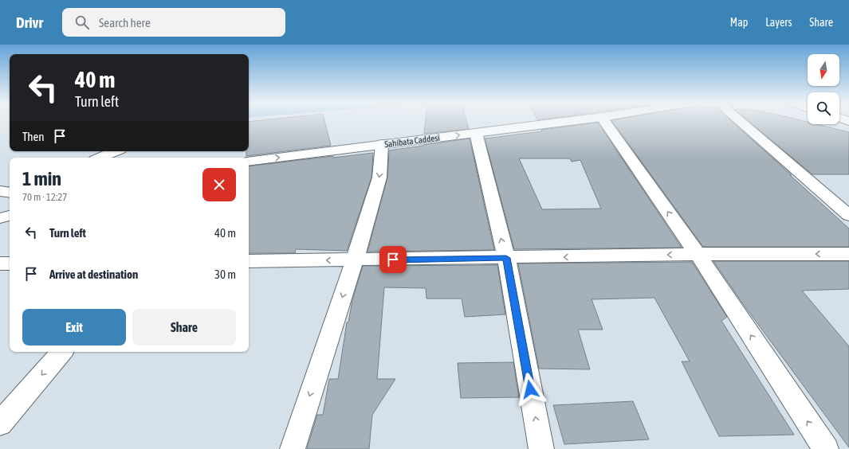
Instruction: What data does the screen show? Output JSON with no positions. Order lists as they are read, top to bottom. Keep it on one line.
{"streets":{"street":["Sahibata Caddesi"]},"north":"bottom","page":{"header":"Drivr","search":"Search here","nav":["Map","Layers","Share"],"turn":["40 m","Turn left"],"then":"Then","heading":["1 min","70 m · 12:27"],"list":[{"name":"Turn left","value":"40 m"},{"name":"Arrive at destination","value":"30 m"}],"buttons":["Exit","Share"]}}
